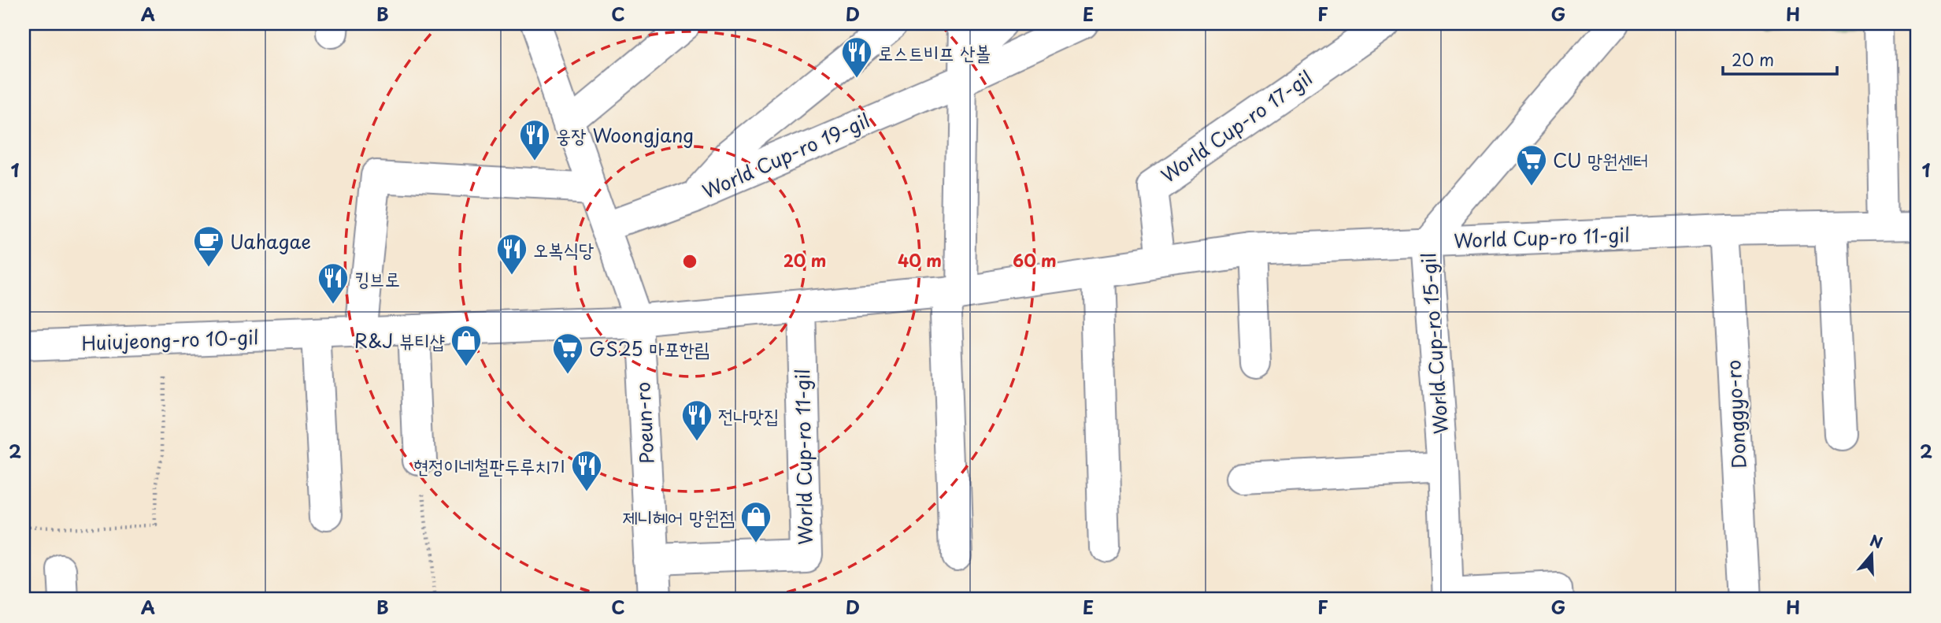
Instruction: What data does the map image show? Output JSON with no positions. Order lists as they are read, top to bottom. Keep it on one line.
{"streets":{"street":["World Cup-ro 17-gil","World Cup-ro 19-gil","World Cup-ro 11-gil","Huiujeong-ro 10-gil","World Cup-ro 15-gil","Donggyo-ro","Poeun-ro"]},"crossings":[["World Cup-ro 17-gil","World Cup-ro 11-gil"],["World Cup-ro 19-gil","Poeun-ro"],["World Cup-ro 11-gil","Huiujeong-ro 10-gil"],["World Cup-ro 11-gil","World Cup-ro 15-gil"],["World Cup-ro 11-gil","Donggyo-ro"],["World Cup-ro 11-gil","Poeun-ro"],["Huiujeong-ro 10-gil","Poeun-ro"]],"places":{"restaurant":["로스트비프 산볼","웅장 Woongjang","오복식당","킹브로","전나맛집","현정이네철판두루치기"],"supermarket":["CU 망원센터","GS25 마포한림"],"cafe":["Uahagae"],"shop":["R&J 뷰티샵","제니헤어 망원점"]},"scale_bar":"20 m","north":"top","grid":{"columns":["A","B","C","D","E","F","G","H"],"rows":["1","2"]},"rings":["20 m","40 m","60 m"]}
